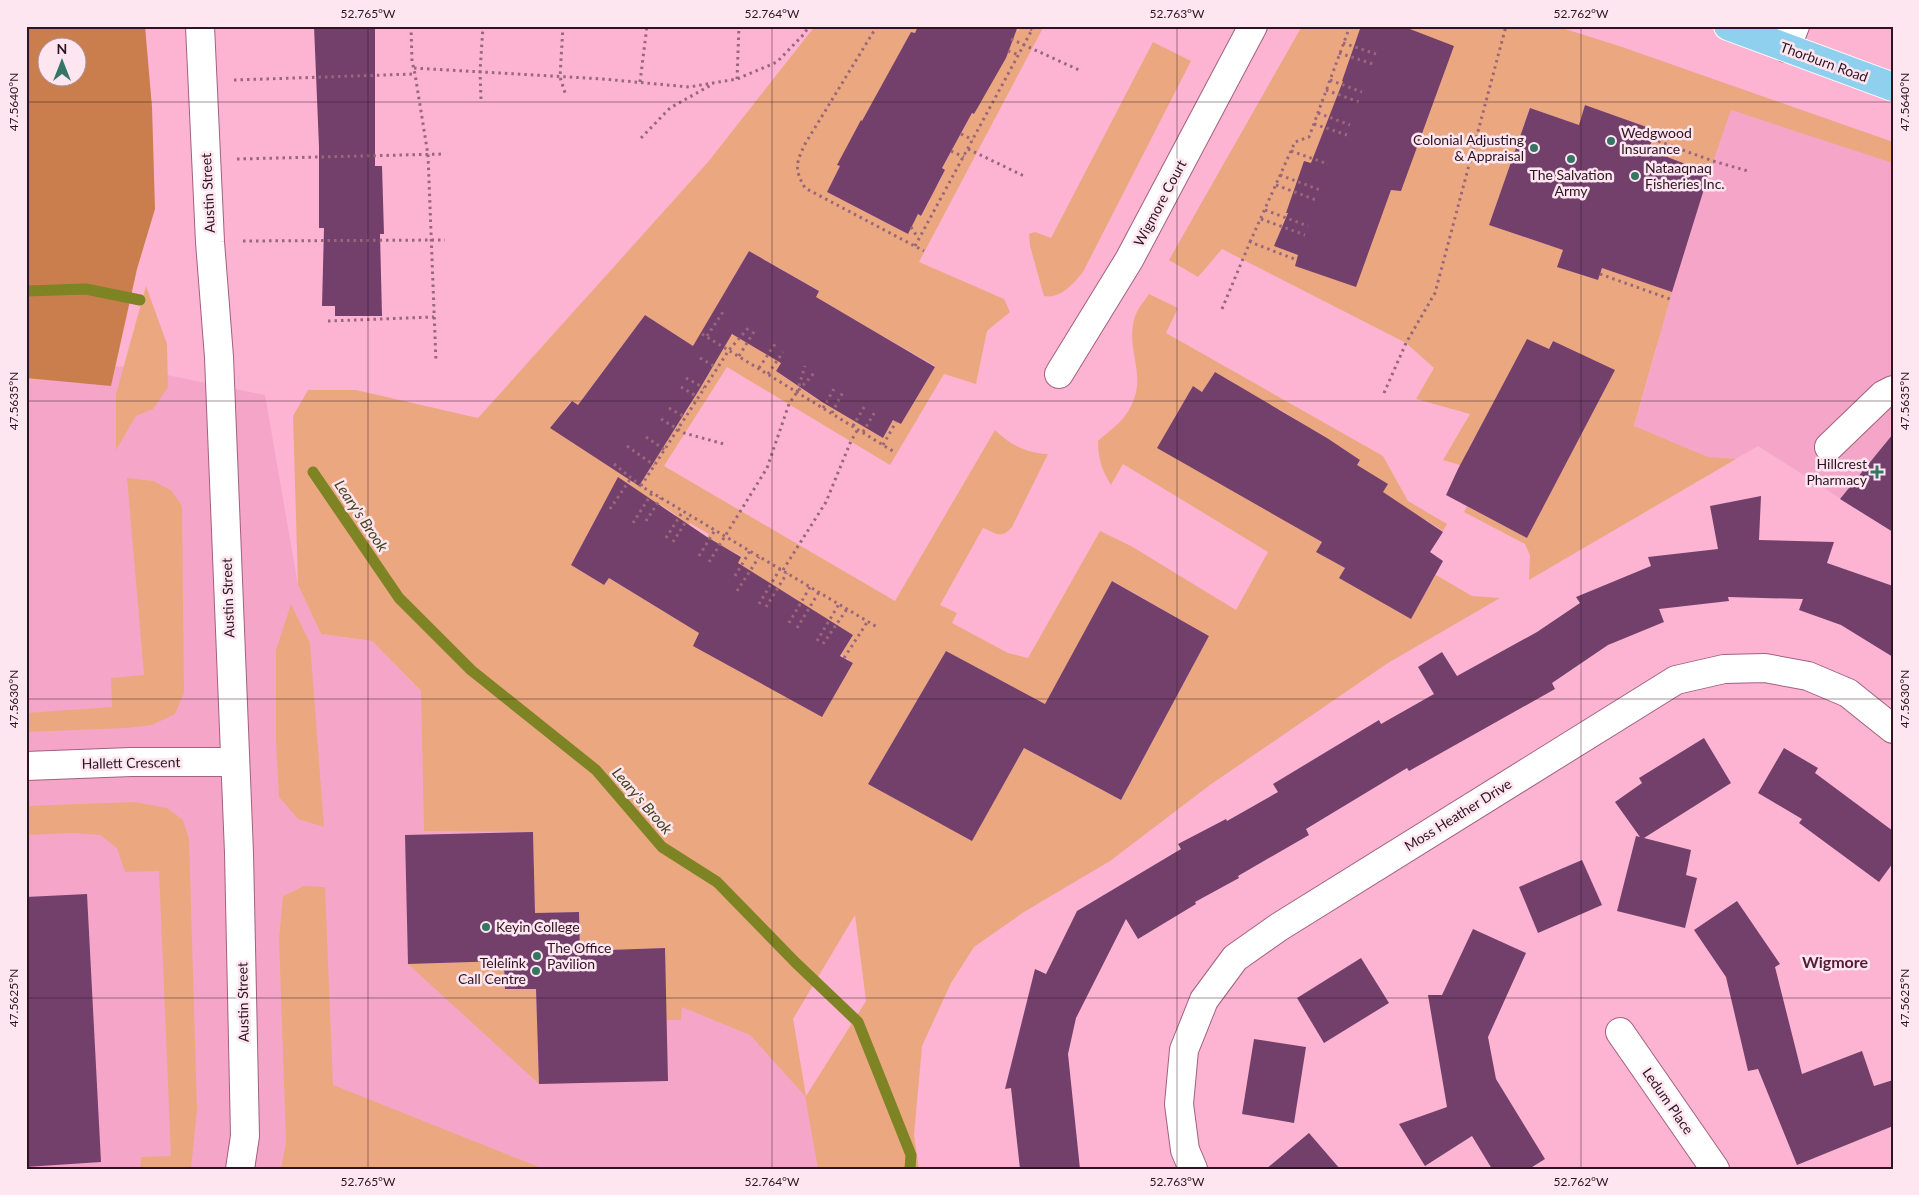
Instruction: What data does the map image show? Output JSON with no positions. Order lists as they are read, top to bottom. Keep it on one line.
{"streets":{"main road":["Thorburn Road"],"street":["Austin Street","Wigmore Court","Hallett Crescent","Moss Heather Drive","Ledum Place"]},"crossings":[["Austin Street","Hallett Crescent"]],"districts":["Wigmore"],"water":["Leary's Brook"],"places":{"other":["Wedgwood Insurance","Colonial Adjusting & Appraisal","The Salvation Army","Nataaqnaq Fisheries Inc.","Keyin College","The Office Pavilion","Telelink Call Centre"],"health":["Hillcrest Pharmacy"]},"north":"top","coordinates":["52.765°W","52.764°W","52.763°W","52.762°W","47.5640°N","47.5635°N","47.5630°N","47.5625°N"]}
